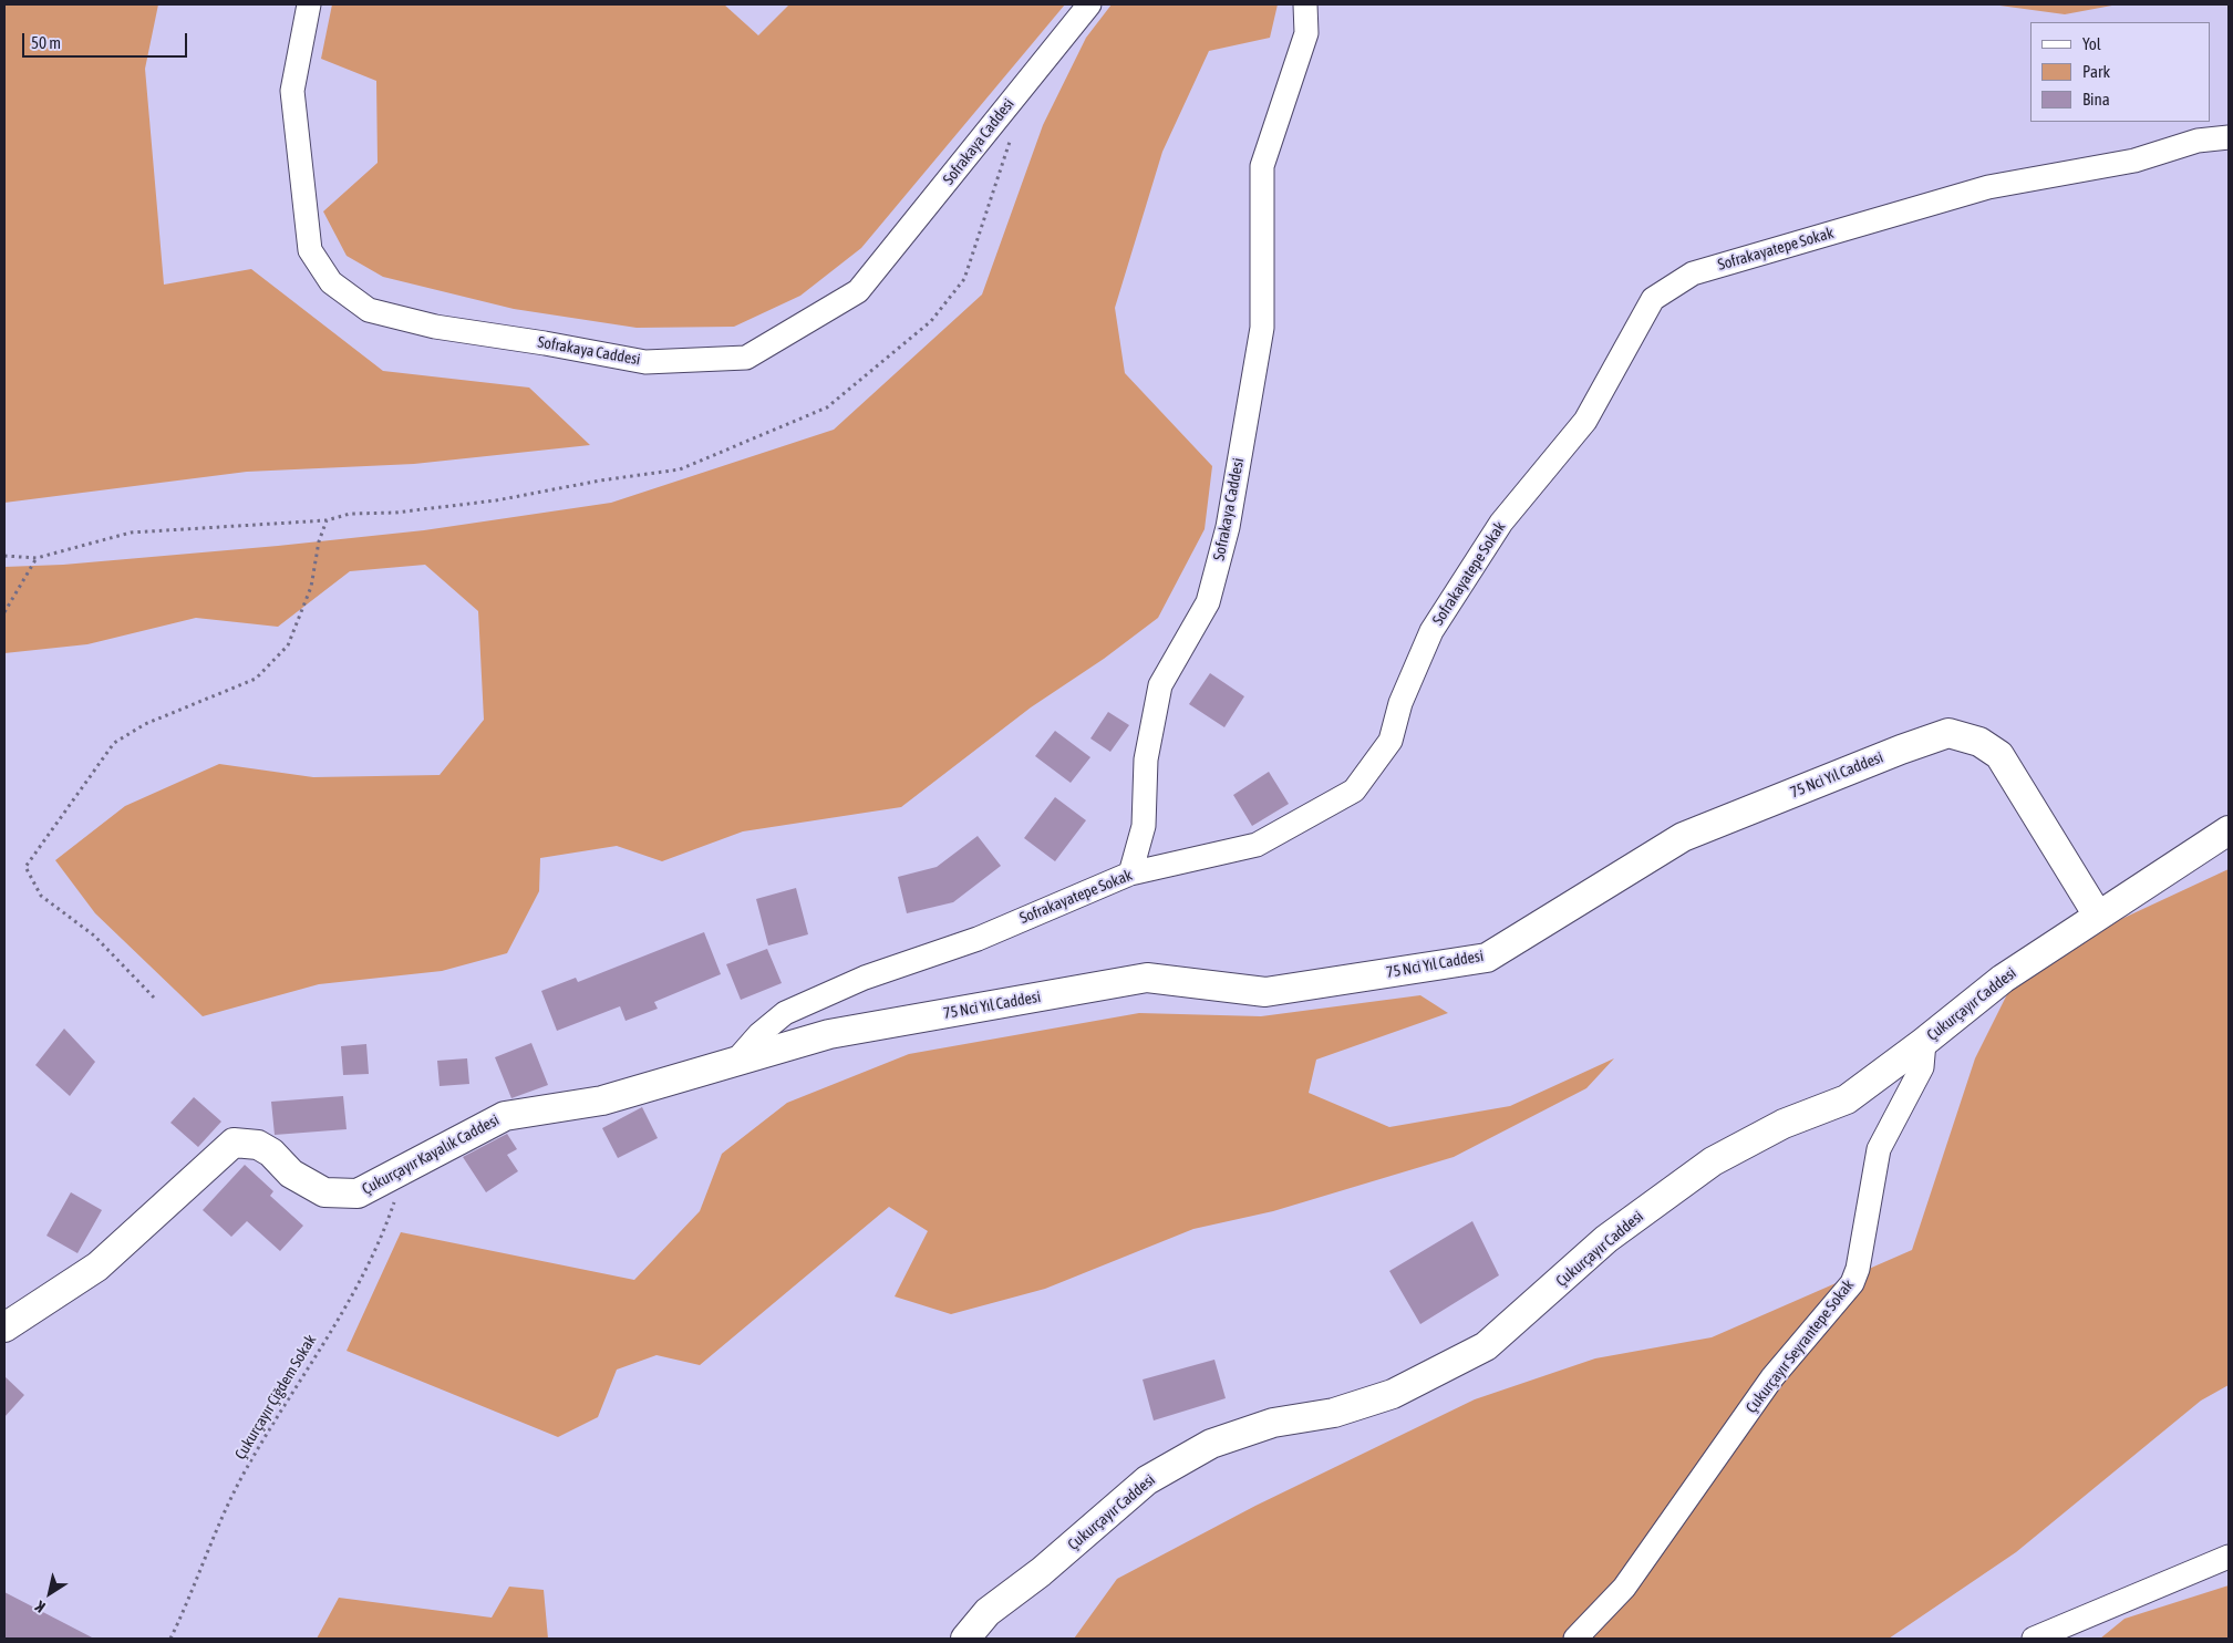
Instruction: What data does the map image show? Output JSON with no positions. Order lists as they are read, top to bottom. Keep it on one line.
{"streets":{"street":["Sofrakaya Caddesi","Sofrakayatepe Sokak","75 Nci Yıl Caddesi","Çukurçayır Caddesi","Çukurçayır Kayalık Caddesi","Çukurçayır Seyrantepe Sokak"],"path":["Çukurçayır Çiğdem Sokak"]},"crossings":[["Sofrakaya Caddesi","Sofrakayatepe Sokak"],["Sofrakayatepe Sokak","75 Nci Yıl Caddesi"],["Sofrakayatepe Sokak","Çukurçayır Kayalık Caddesi"],["75 Nci Yıl Caddesi","Çukurçayır Caddesi"],["75 Nci Yıl Caddesi","Çukurçayır Kayalık Caddesi"],["Çukurçayır Caddesi","Çukurçayır Seyrantepe Sokak"],["Çukurçayır Kayalık Caddesi","Çukurçayır Çiğdem Sokak"]],"legend":["Yol","Park","Bina"],"scale_bar":"50 m","north":"bottom left"}
